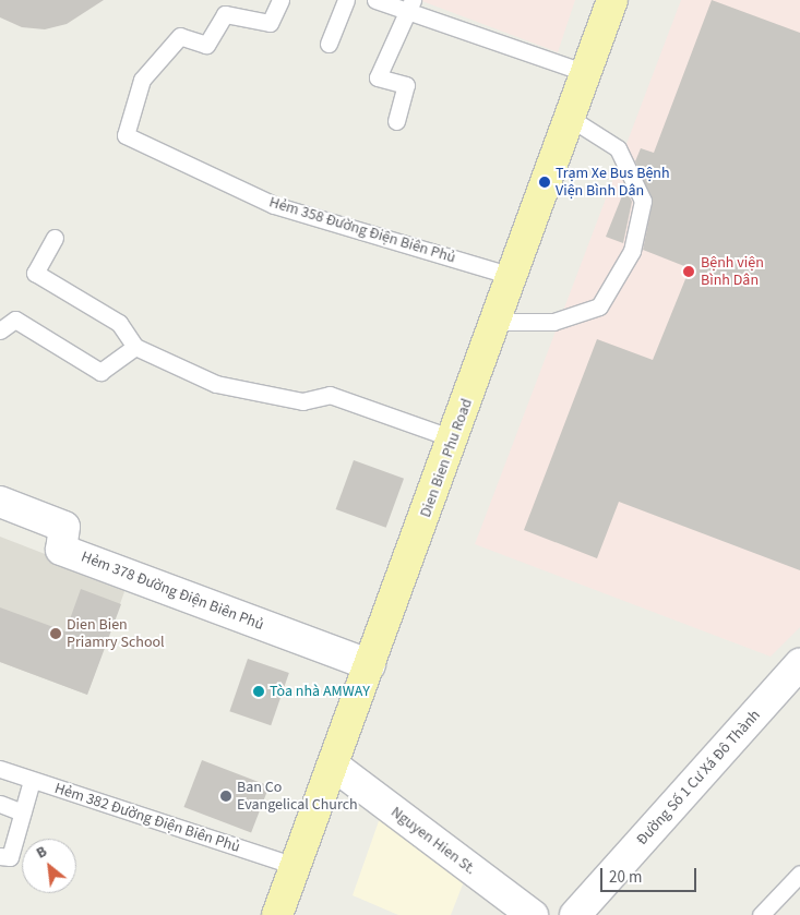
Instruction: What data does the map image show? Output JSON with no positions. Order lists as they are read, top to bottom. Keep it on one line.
{"streets":{"main road":["Dien Bien Phu Road"],"street":["Hẻm 378 Đường Điện Biên Phủ","Ðường Số 1 Cư Xá Đô Thành","Nguyen Hien St."],"lane":["Hẻm 358 Đường Điện Biên Phủ","Hẻm 382 Đường Điện Biên Phủ"]},"crossings":[["Hẻm 358 Đường Điện Biên Phủ","Dien Bien Phu Road"],["Dien Bien Phu Road","Hẻm 378 Đường Điện Biên Phủ"],["Dien Bien Phu Road","Hẻm 382 Đường Điện Biên Phủ"],["Dien Bien Phu Road","Nguyen Hien St."]],"places":["Trạm Xe Bus Bệnh Viện Bình Dân","Bệnh viện Bình Dân","Dien Bien Priamry School","Tòa nhà AMWAY","Ban Co Evangelical Church"],"scale_bar":"20 m","north":"top left"}
